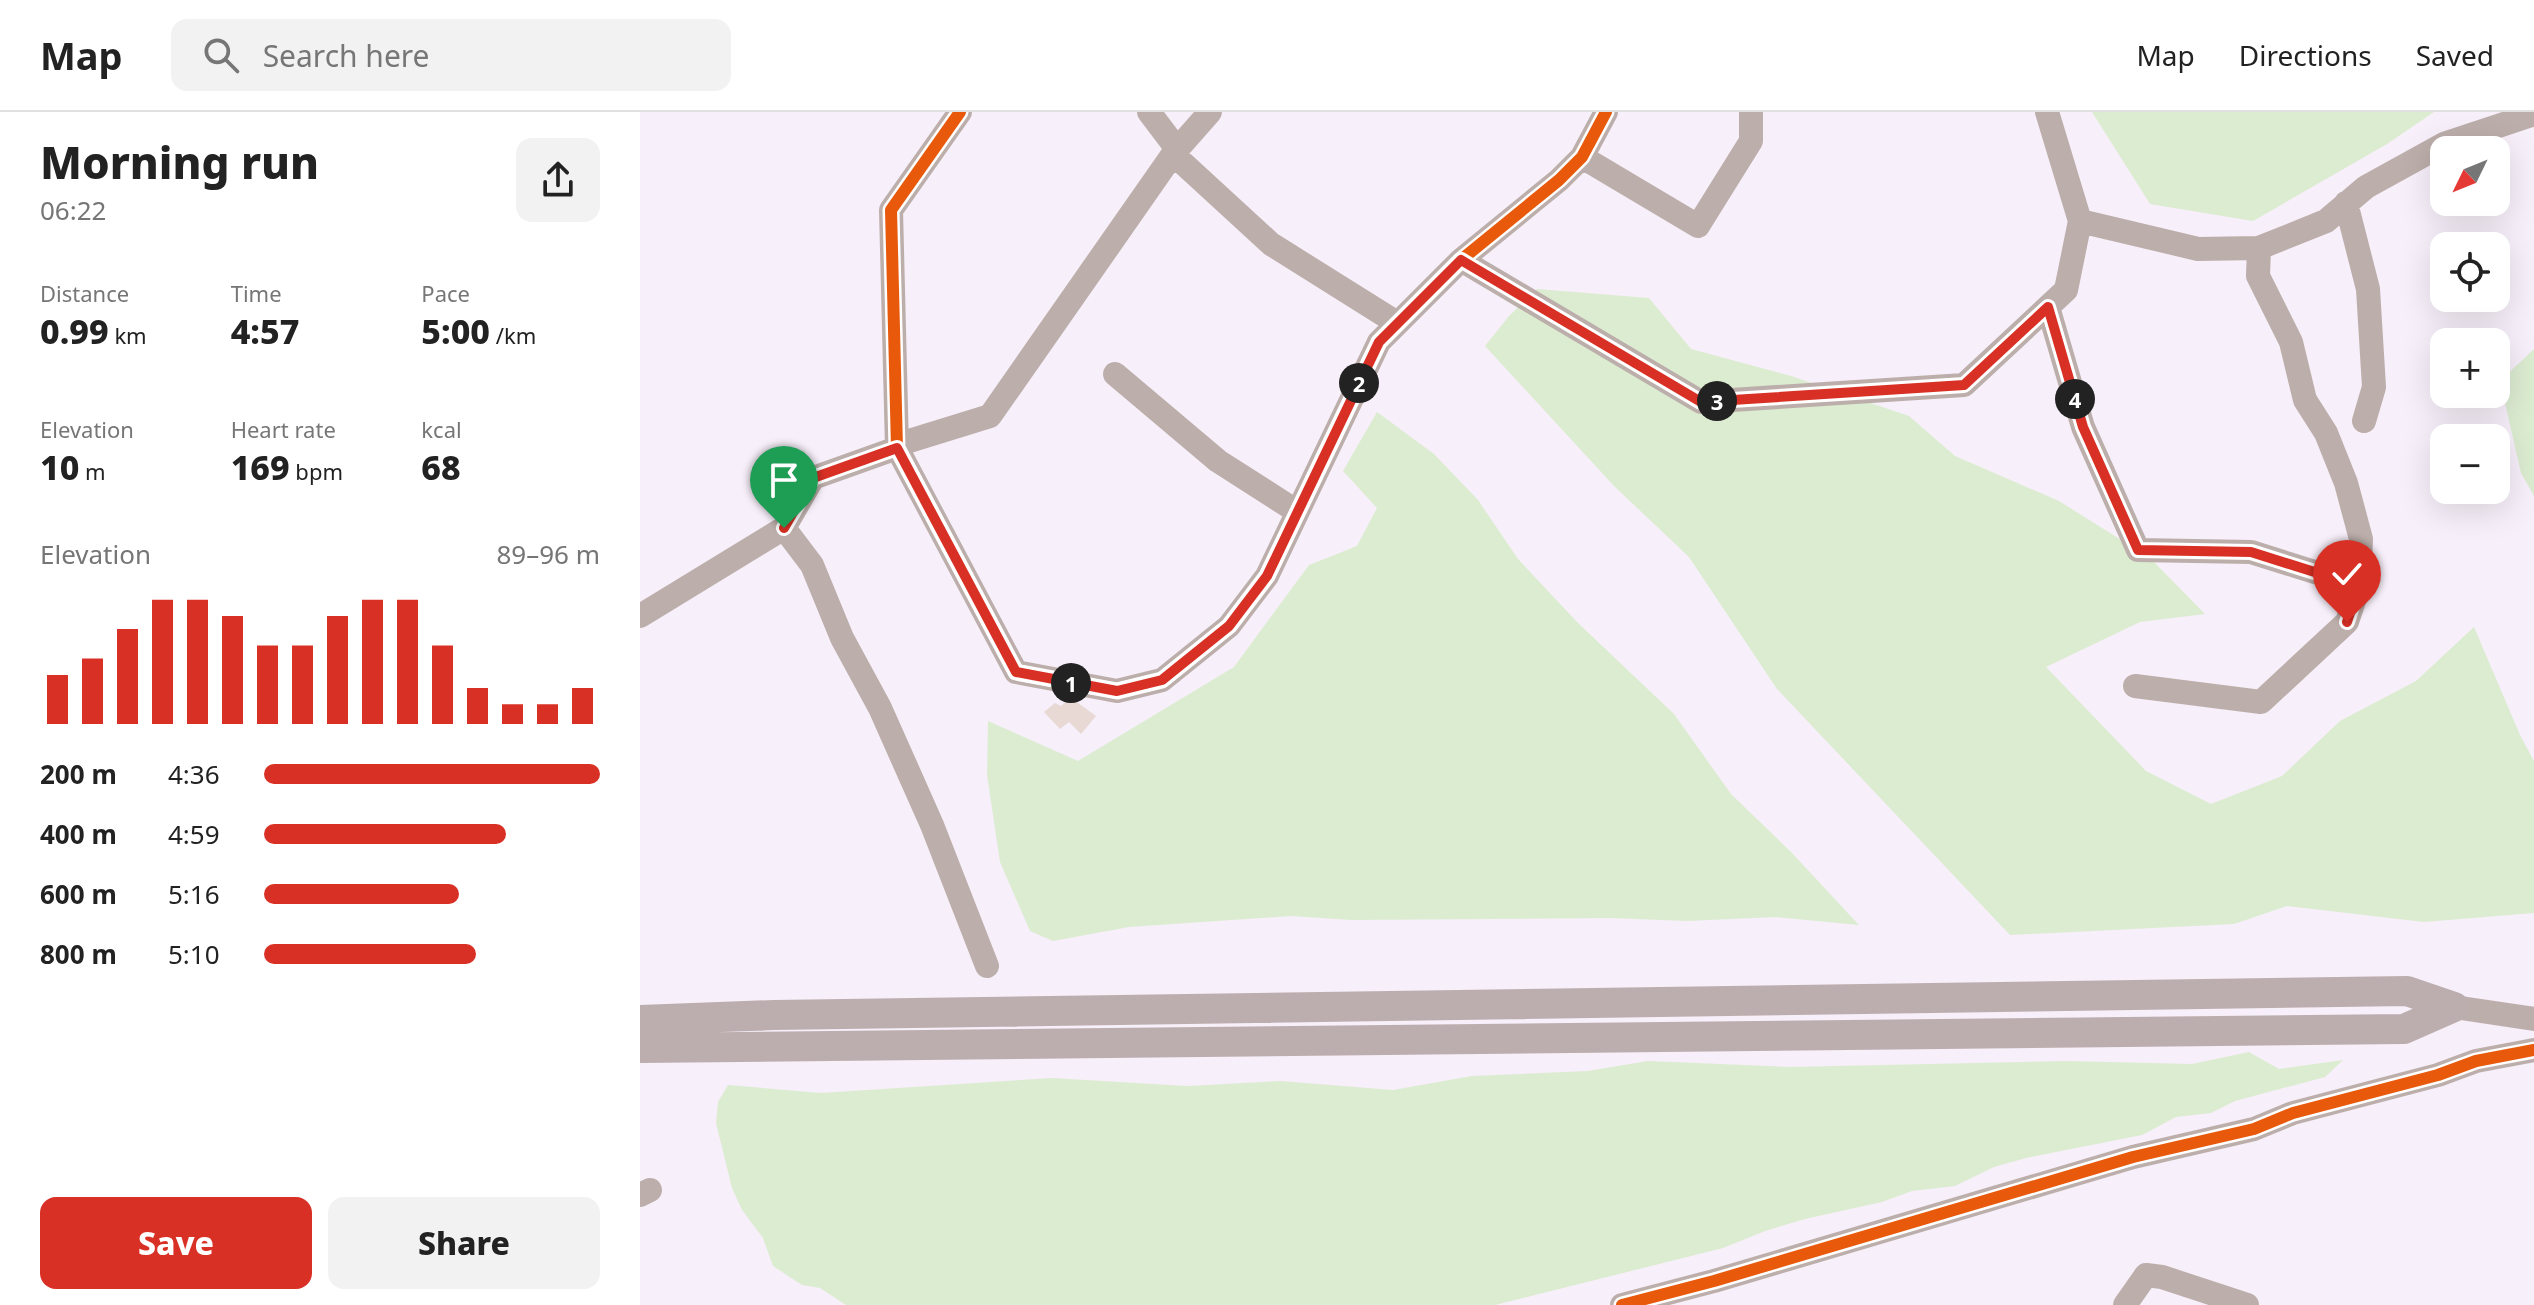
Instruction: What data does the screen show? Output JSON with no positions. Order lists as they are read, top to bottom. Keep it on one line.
{"north":"bottom left","page":{"header":"Map","search":"Search here","nav":["Map","Directions","Saved"],"heading":["Morning run","06:22"],"map_buttons":["+","−"],"stats":[["Distance","0.99 km"],["Time","4:57"],["Pace","5:00 /km"],["Elevation","10 m"],["Heart rate","169 bpm"],["kcal","68"]],"pins":["2","4","3","1"],"chart":["Elevation","89–96 m"],"list":[{"name":"200 m","note":"4:36"},{"name":"400 m","note":"4:59"},{"name":"600 m","note":"5:16"},{"name":"800 m","note":"5:10"}],"buttons":["Save","Share"]}}
